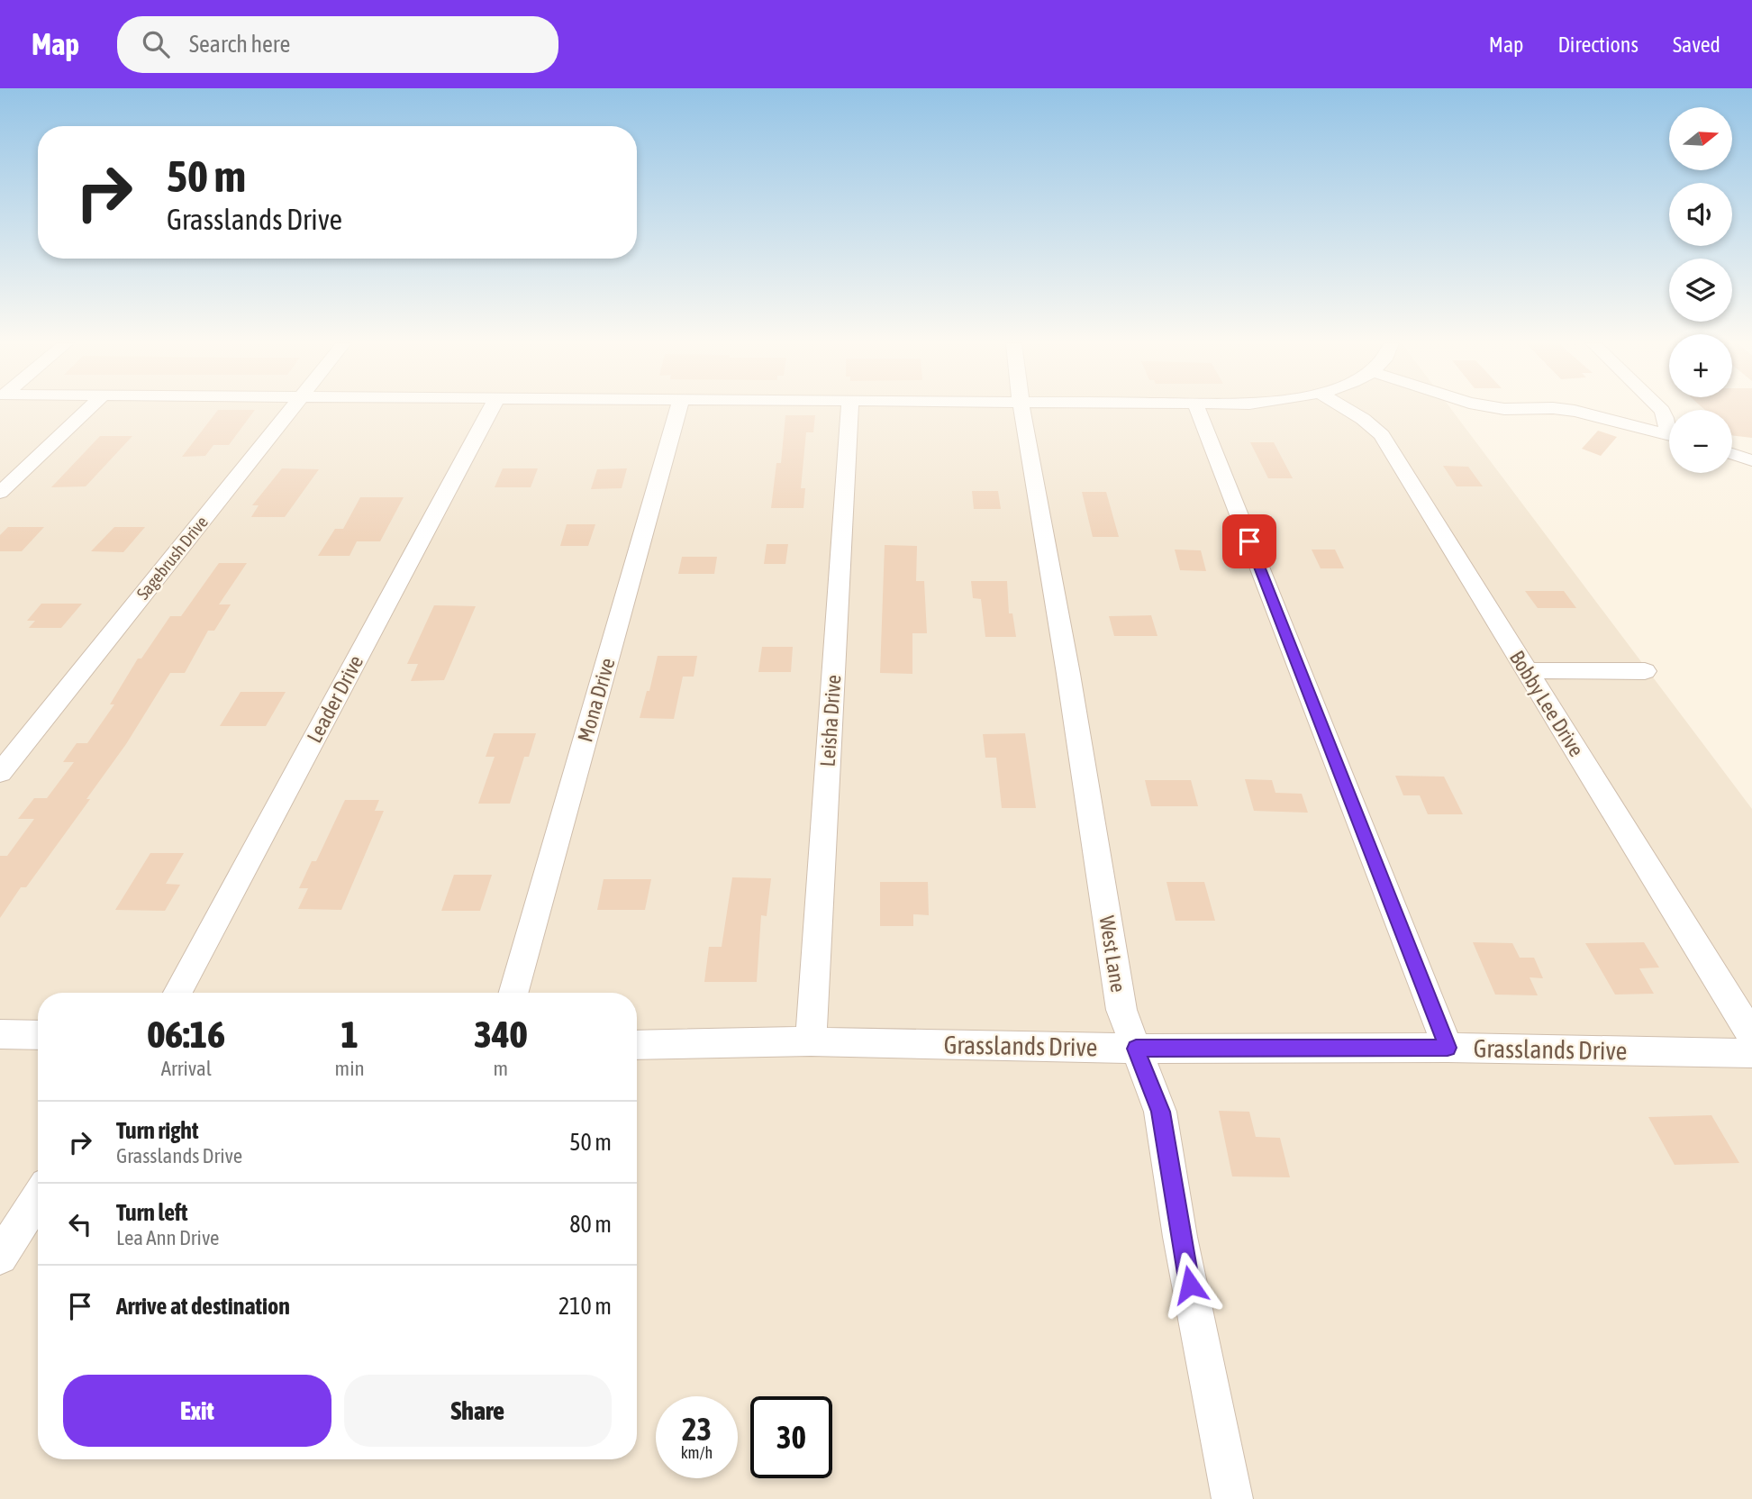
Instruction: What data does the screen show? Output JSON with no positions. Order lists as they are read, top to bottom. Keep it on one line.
{"streets":{"street":["Sagebrush Drive","Leader Drive","Mona Drive","Bobby Lee Drive","Leisha Drive","West Lane","Grasslands Drive"]},"crossings":[["Leisha Drive","Grasslands Drive"],["West Lane","Grasslands Drive"]],"north":"right","page":{"header":"Map","search":"Search here","nav":["Map","Directions","Saved"],"map_buttons":["+","−"],"turn":["50 m","Grasslands Drive"],"eta":["06:16","Arrival","1","min","340","m"],"list":[{"name":"Turn right","note":"Grasslands Drive","value":"50 m"},{"name":"Turn left","note":"Lea Ann Drive","value":"80 m"},{"name":"Arrive at destination","value":"210 m"}],"buttons":["Exit","Share"],"speed":"23 km/h","limit":"30"}}
